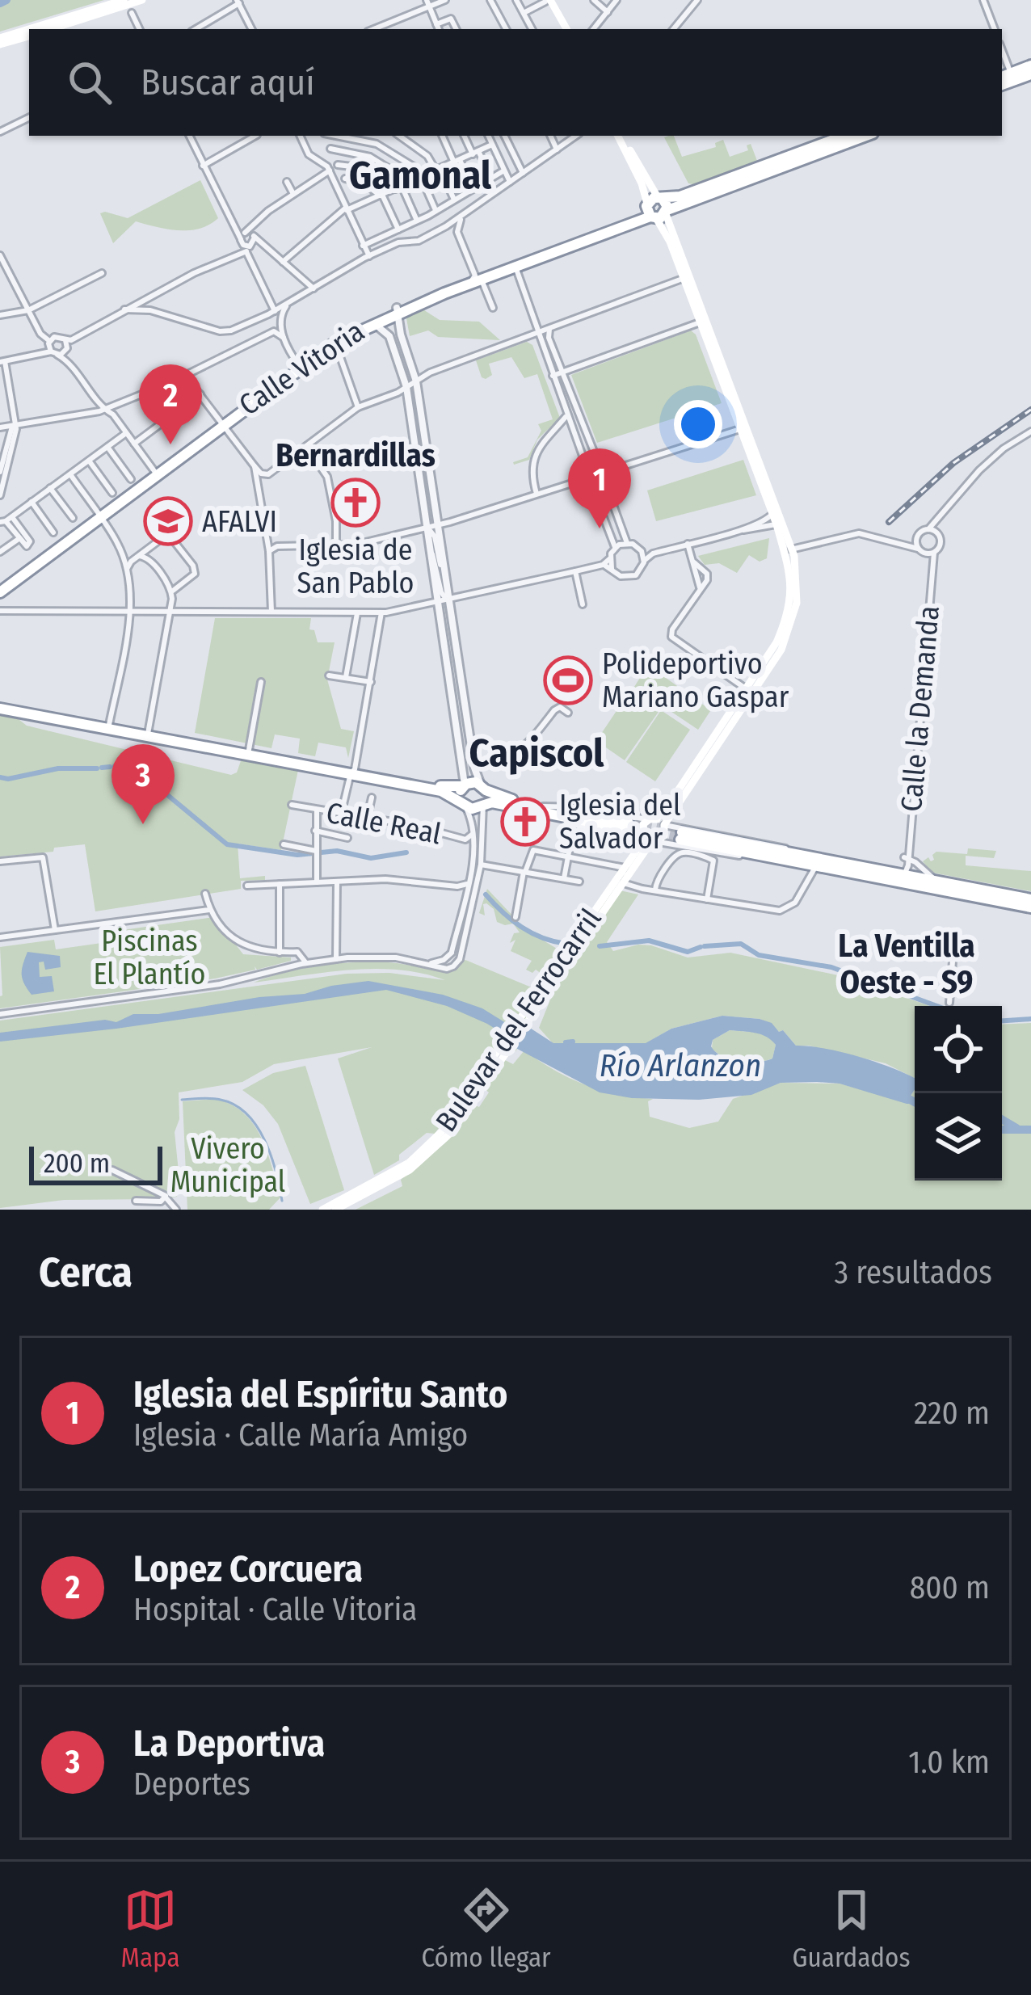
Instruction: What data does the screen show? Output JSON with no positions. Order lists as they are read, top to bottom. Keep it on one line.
{"streets":{"highway":["Calle Vitoria"],"main road":["Bulevar del Ferrocarril"],"street":["Calle la Demanda","Calle Real"]},"districts":["Gamonal","Bernardillas","Capiscol","La Ventilla Oeste - S9"],"water":["Río Arlanzon"],"parks":["Piscinas El Plantío","Vivero Municipal"],"places":{"church":["Iglesia de San Pablo","Iglesia del Salvador"],"school or university":["AFALVI"],"sports":["Polideportivo Mariano Gaspar"]},"scale_bar":"200 m","page":{"search":"Buscar aquí","pins":["2","1","3"],"scale":"200 m","heading":["Cerca","3 resultados"],"list":[{"mark":"1","name":"Iglesia del Espíritu Santo","note":"Iglesia · Calle María Amigo","value":"220 m"},{"mark":"2","name":"Lopez Corcuera","note":"Hospital · Calle Vitoria","value":"800 m"},{"mark":"3","name":"La Deportiva","note":"Deportes","value":"1.0 km"}],"nav":["Mapa","Cómo llegar","Guardados"]}}
